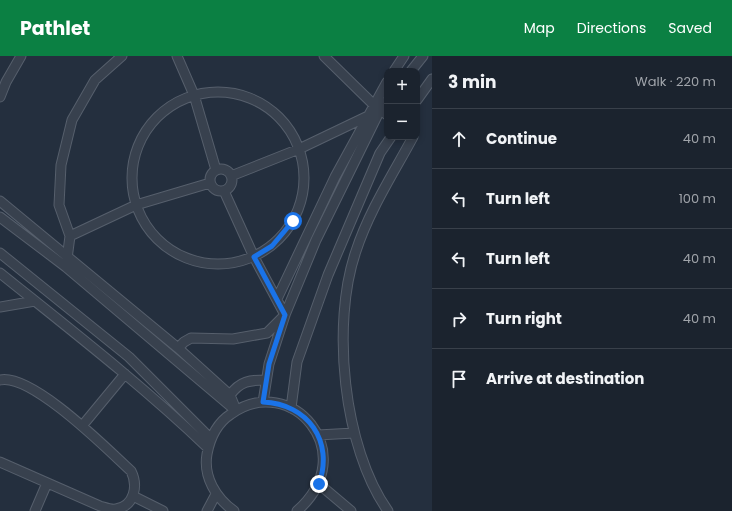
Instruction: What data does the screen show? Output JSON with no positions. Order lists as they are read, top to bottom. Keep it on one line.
{"page":{"header":"Pathlet","nav":["Map","Directions","Saved"],"heading":["3 min","Walk · 220 m"],"map_buttons":["+","−"],"list":[["Continue","40 m"],["Turn left","100 m"],["Turn left","40 m"],["Turn right","40 m"],"Arrive at destination"]}}
